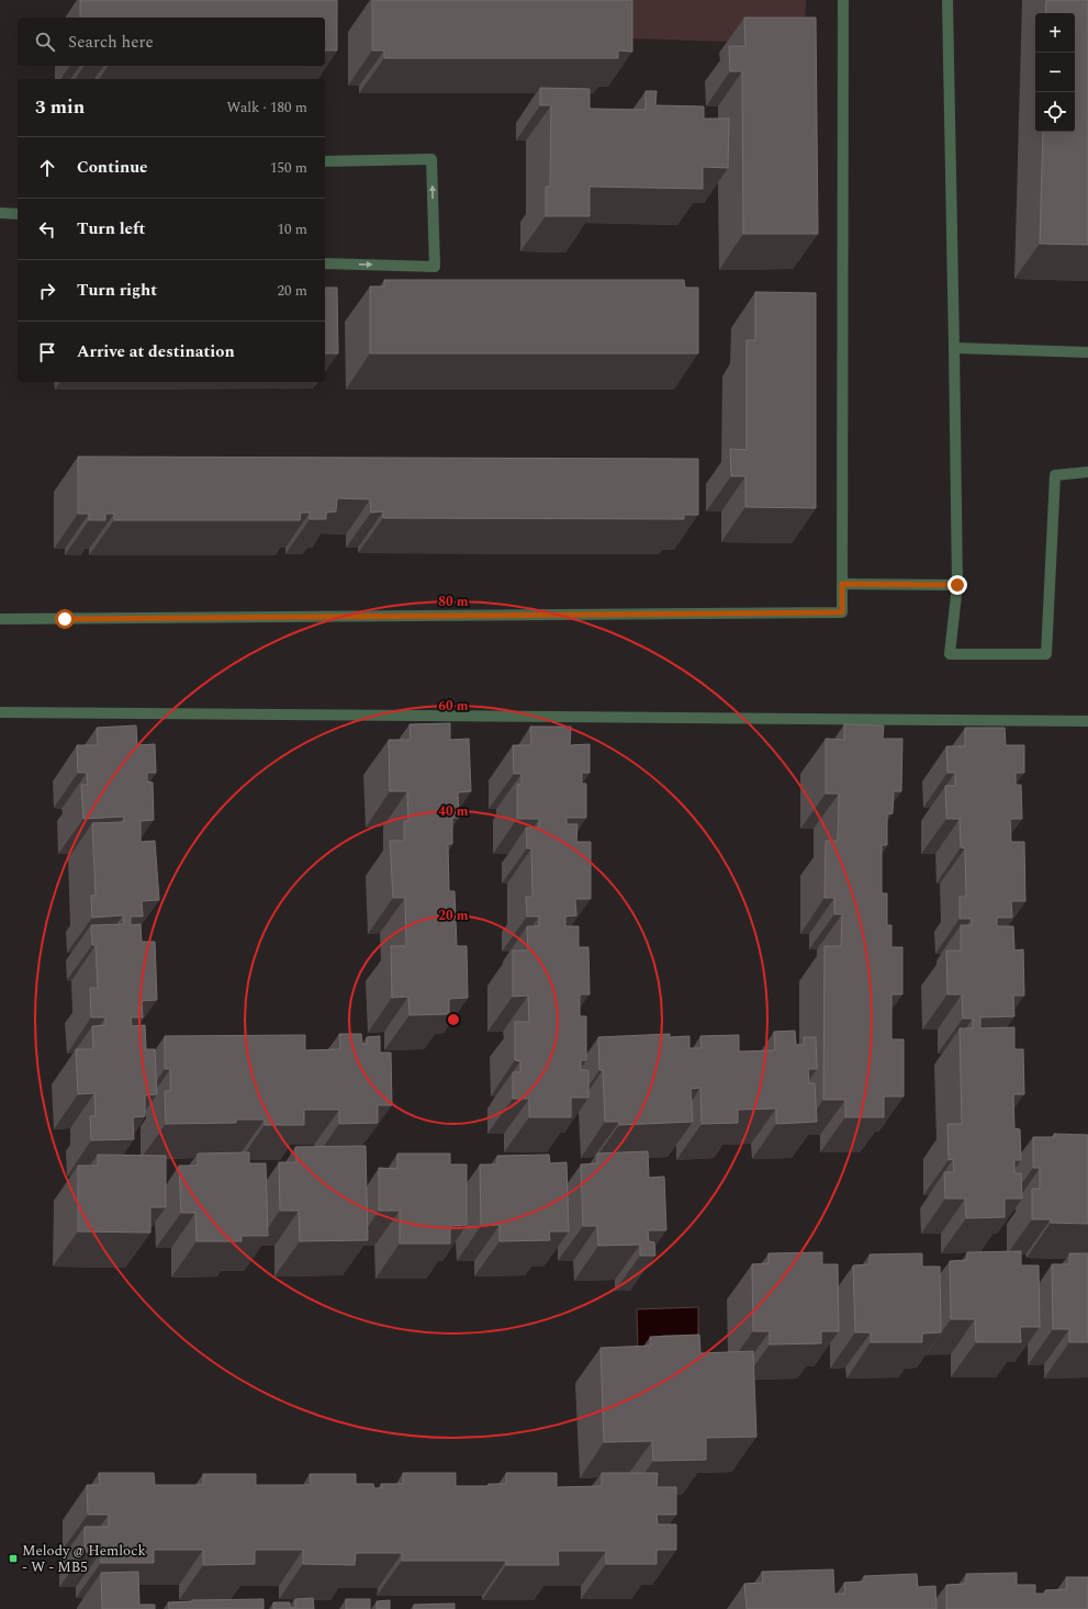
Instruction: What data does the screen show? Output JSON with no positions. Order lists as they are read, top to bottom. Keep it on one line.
{"places":{"transit":["Melody @ Hemlock - W - MB5"]},"page":{"map_buttons":["+","−"],"search":"Search here","heading":["3 min","Walk · 180 m"],"list":[["Continue","150 m"],["Turn left","10 m"],["Turn right","20 m"],"Arrive at destination"]},"rings":["80 m","60 m","40 m","20 m"]}
